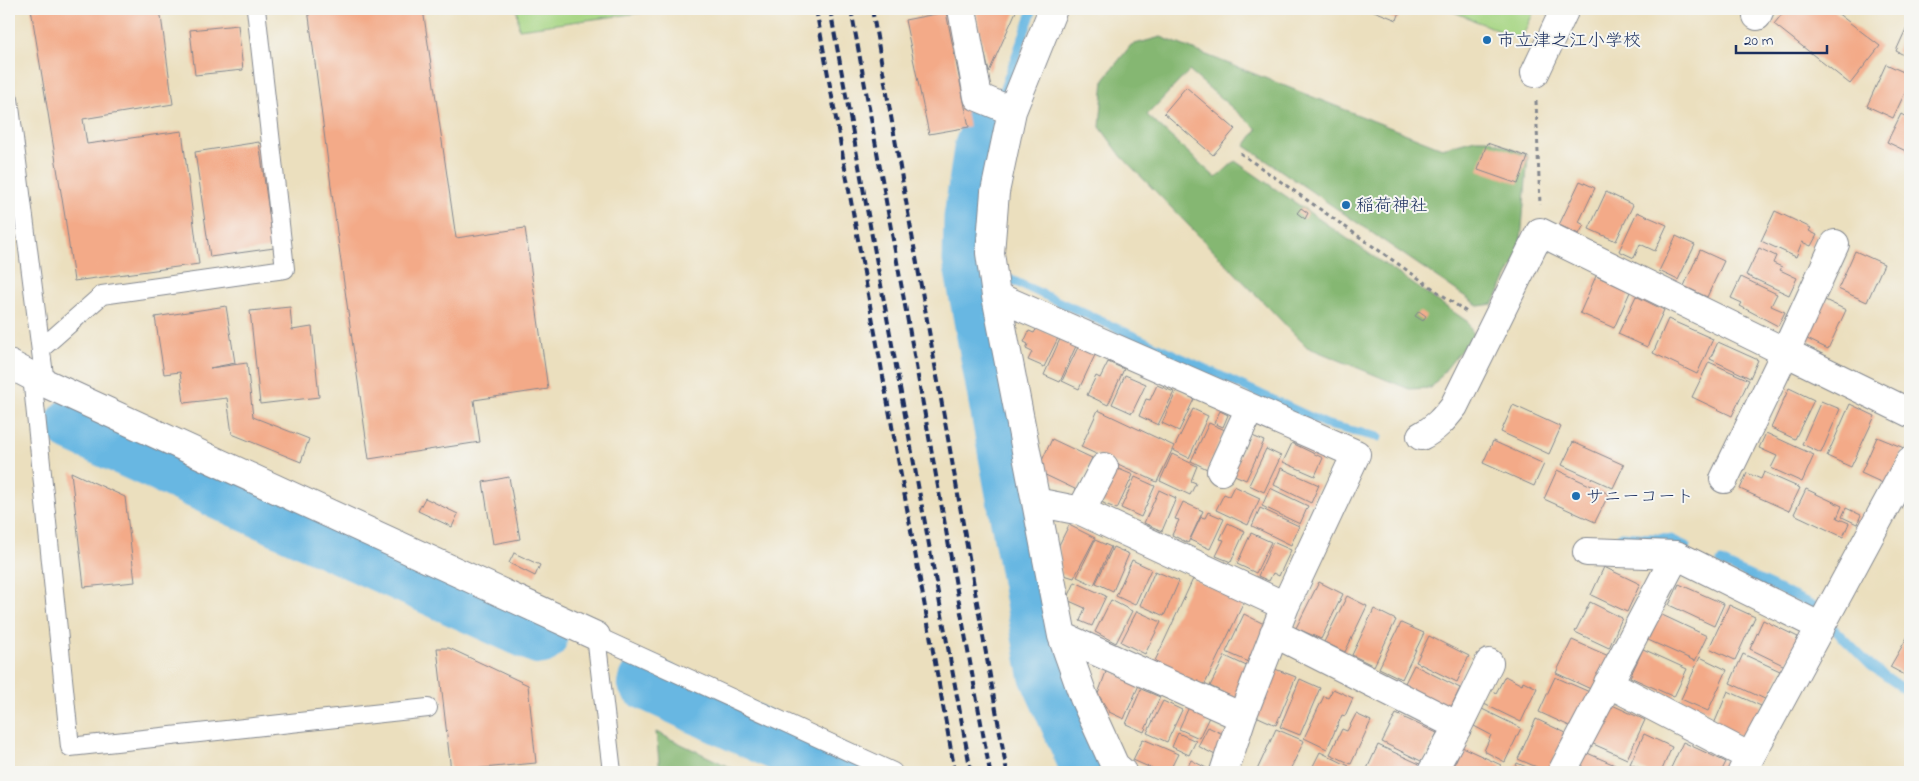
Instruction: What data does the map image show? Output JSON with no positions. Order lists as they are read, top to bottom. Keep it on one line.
{"places":["市立津之江小学校","稲荷神社","サニーコート"],"scale_bar":"20 m"}
